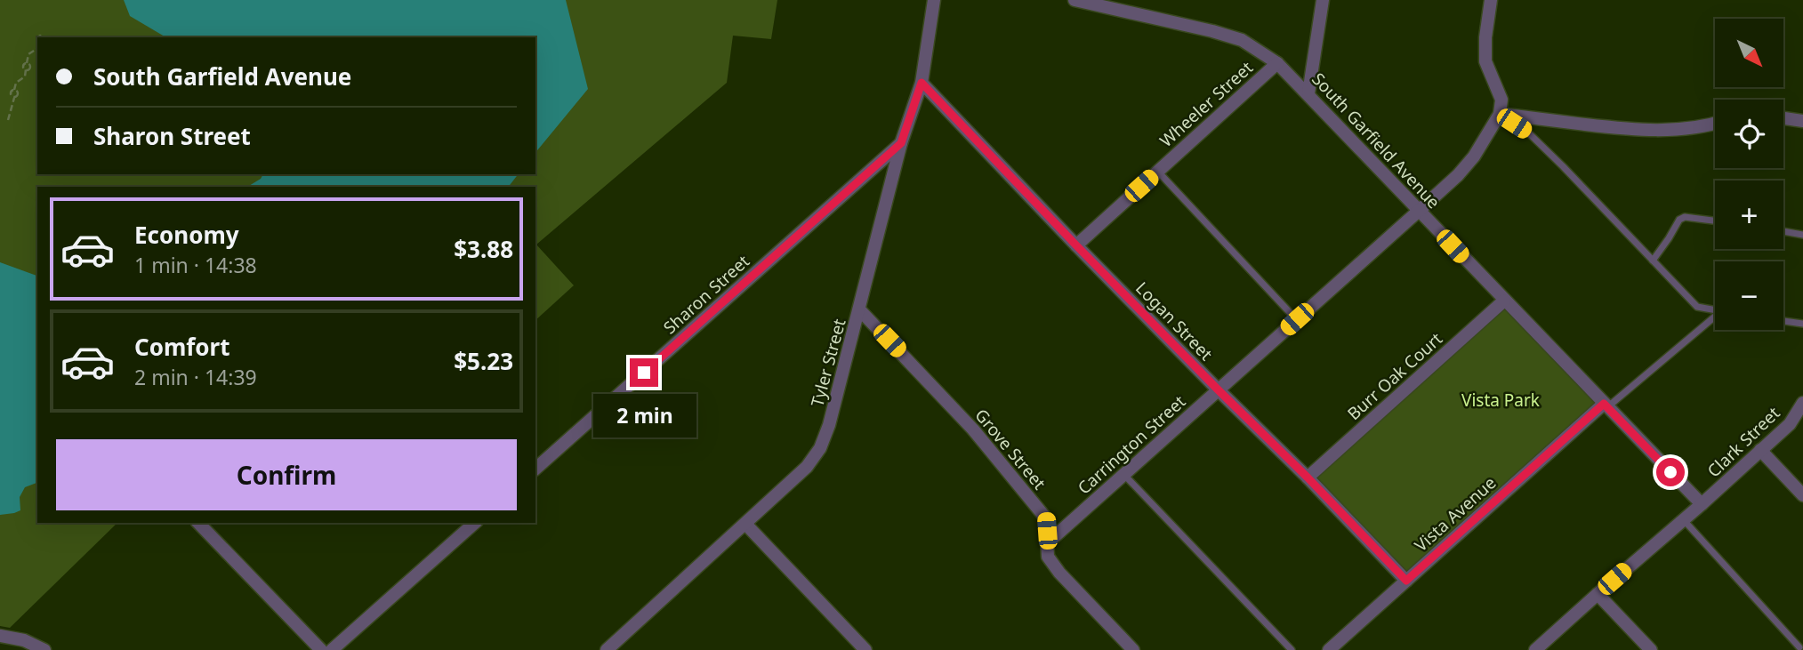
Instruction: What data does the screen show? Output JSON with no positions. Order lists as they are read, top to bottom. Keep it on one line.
{"streets":{"street":["Wheeler Street","South Garfield Avenue","Sharon Street","Logan Street","Tyler Street","Burr Oak Court","Clark Street","Carrington Street","Grove Street","Vista Avenue"]},"crossings":[["Wheeler Street","South Garfield Avenue"],["Wheeler Street","Logan Street"],["South Garfield Avenue","Burr Oak Court"],["South Garfield Avenue","Clark Street"],["South Garfield Avenue","Carrington Street"],["South Garfield Avenue","Vista Avenue"],["Sharon Street","Tyler Street"],["Logan Street","Tyler Street"],["Logan Street","Burr Oak Court"],["Logan Street","Carrington Street"],["Logan Street","Vista Avenue"],["Tyler Street","Grove Street"],["Carrington Street","Grove Street"]],"parks":["Vista Park"],"north":"bottom right","page":{"map_buttons":["+","−"],"banner":["South Garfield Avenue","Sharon Street"],"list":[{"name":"Economy","note":"1 min · 14:38","value":"$3.88"},{"name":"Comfort","note":"2 min · 14:39","value":"$5.23"}],"bubble":"2 min","buttons":"Confirm"}}
